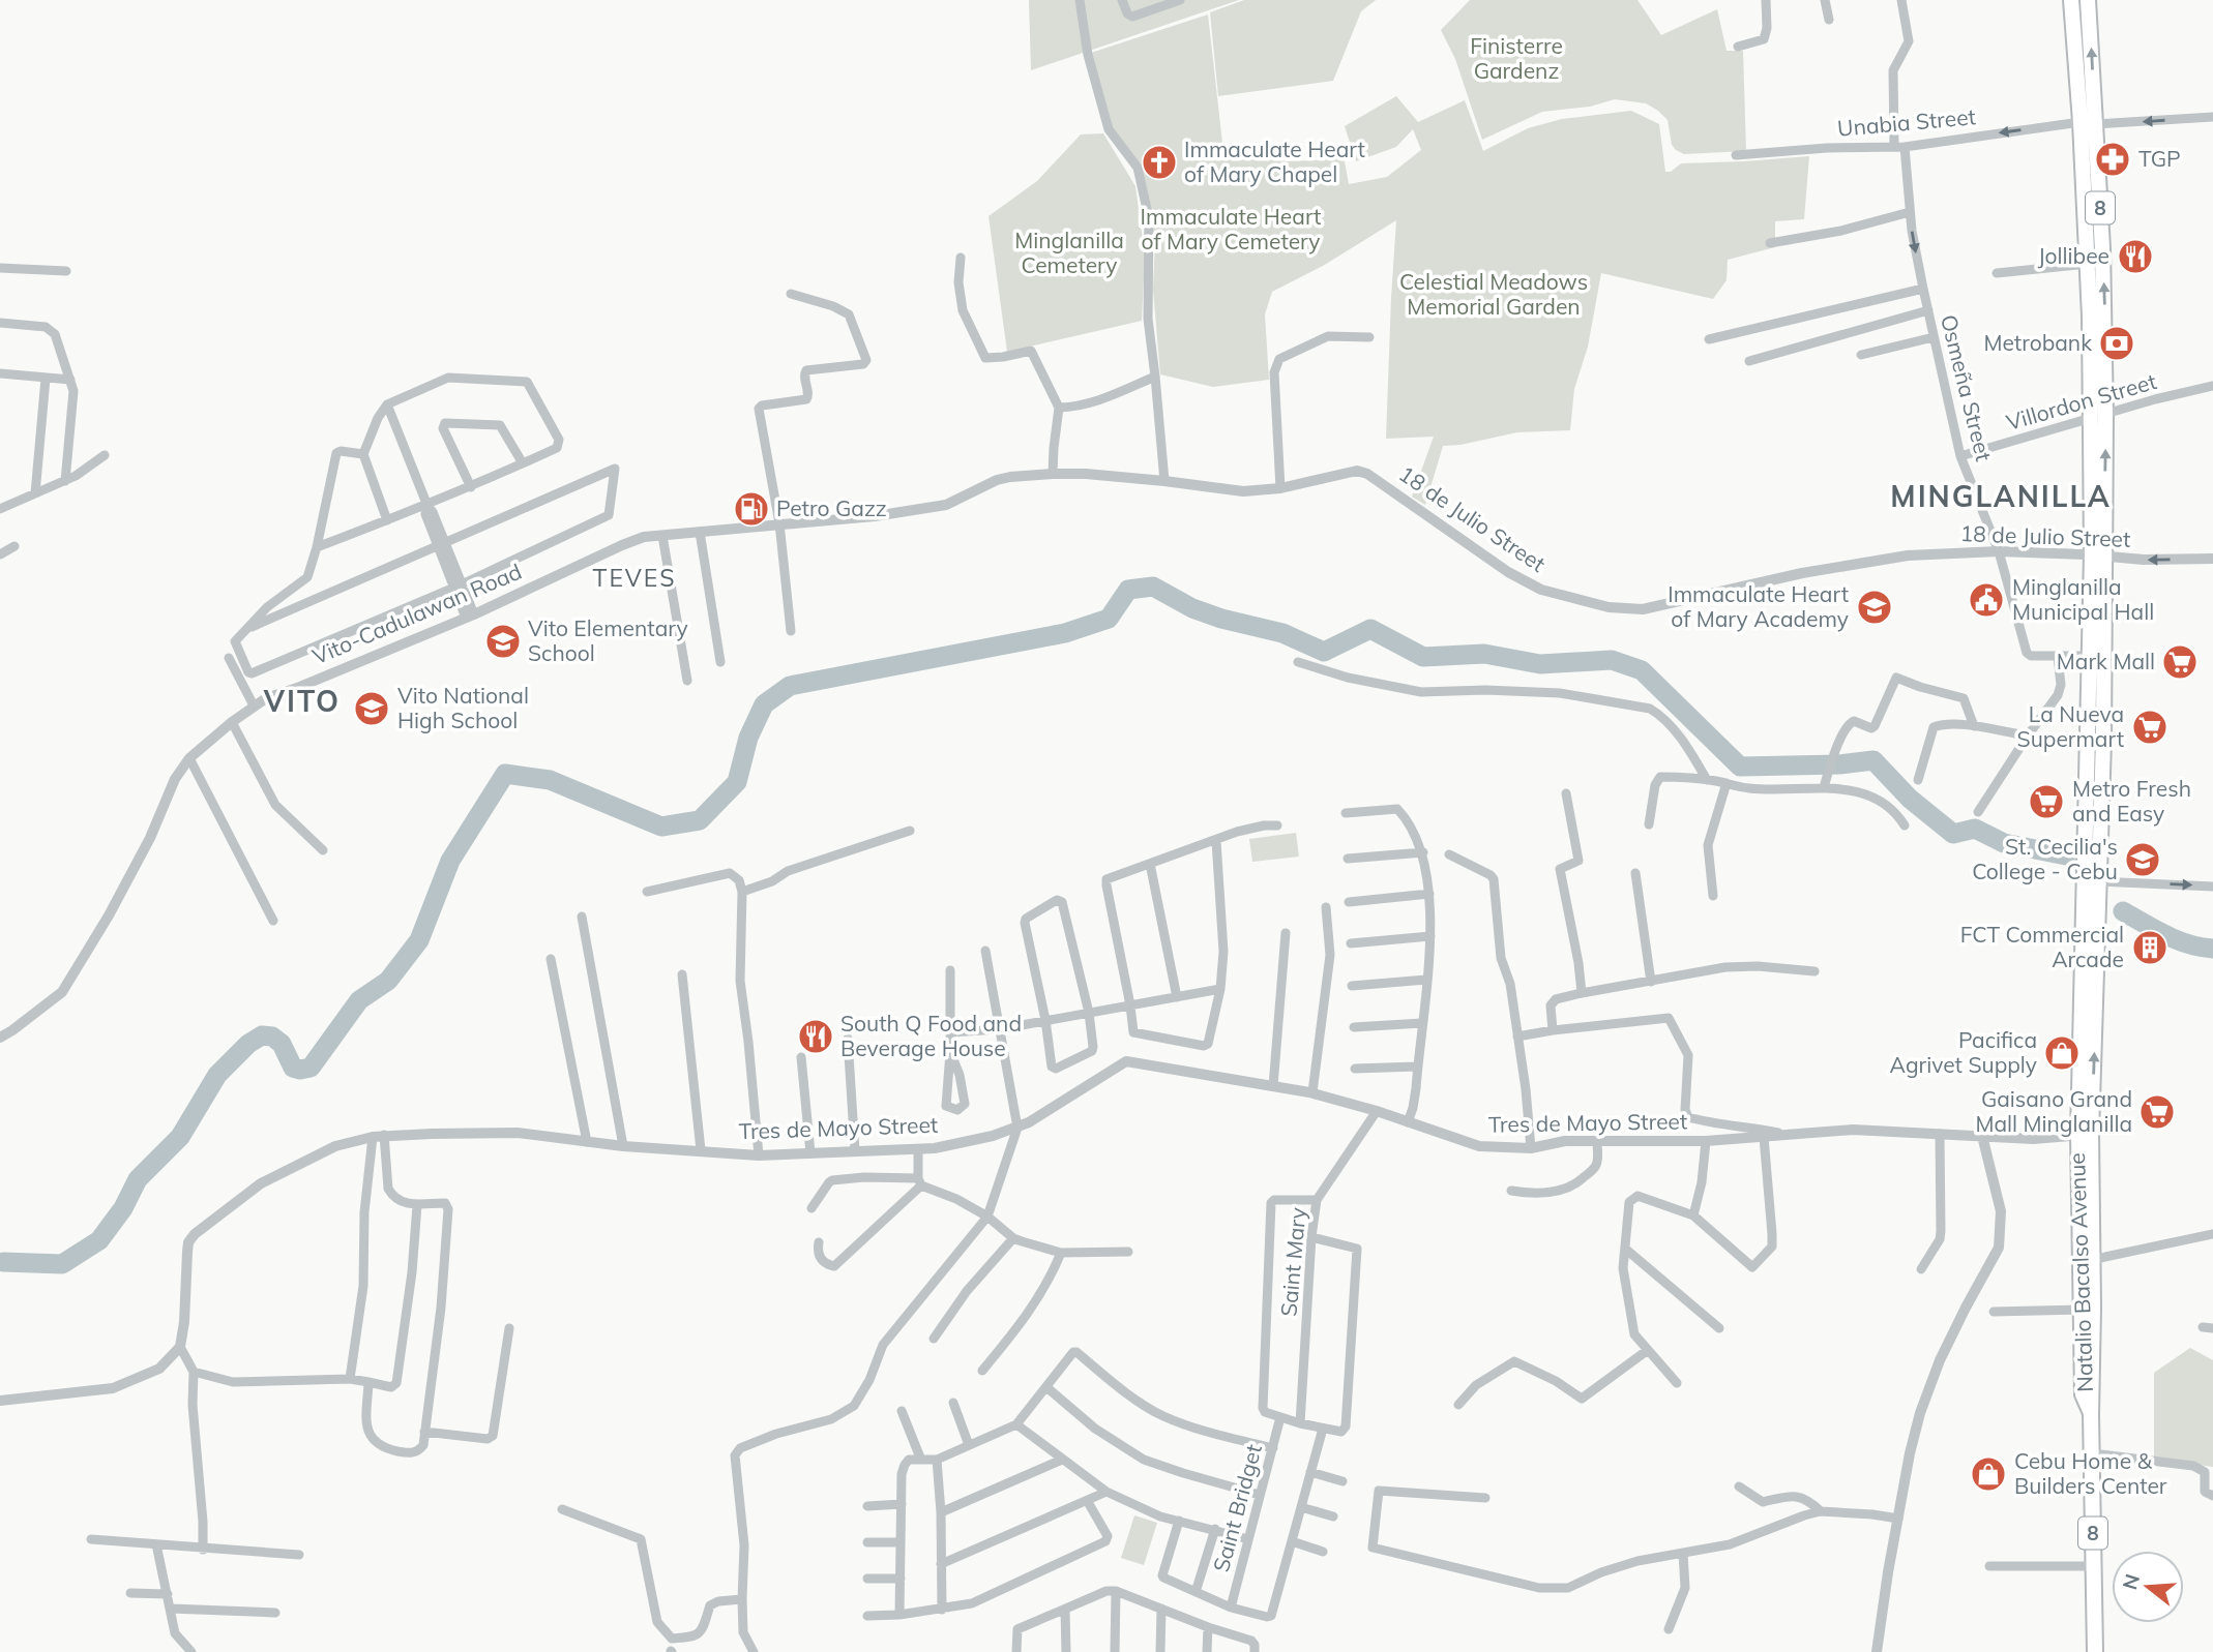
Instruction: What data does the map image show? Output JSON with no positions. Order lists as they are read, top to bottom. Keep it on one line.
{"streets":{"highway":["8","Natalio Bacalso Avenue"],"street":["Unabia Street","Osmeña Street","Villordon Street","18 de Julio Street","Vito-Cadulawan Road","Tres de Mayo Street","Saint Mary","Saint Bridget"]},"crossings":[["Unabia Street","Osmeña Street"],["Unabia Street","Natalio Bacalso Avenue"],["Osmeña Street","Villordon Street"],["Osmeña Street","18 de Julio Street"],["Osmeña Street","Natalio Bacalso Avenue"],["Villordon Street","Natalio Bacalso Avenue"],["18 de Julio Street","Vito-Cadulawan Road"],["18 de Julio Street","Natalio Bacalso Avenue"],["Tres de Mayo Street","Saint Mary"],["Tres de Mayo Street","Natalio Bacalso Avenue"]],"one_way":["Unabia Street"],"districts":["MINGLANILLA","TEVES","VITO"],"parks":["Finisterre Gardenz","Immaculate Heart of Mary Cemetery","Minglanilla Cemetery","Celestial Meadows Memorial Garden"],"places":{"pharmacy":["TGP"],"church":["Immaculate Heart of Mary Chapel"],"restaurant":["Jollibee","South Q Food and Beverage House"],"bank":["Metrobank"],"fuel station":["Petro Gazz"],"public building":["Minglanilla Municipal Hall"],"school or university":["Immaculate Heart of Mary Academy","Vito Elementary School","Vito National High School","St. Cecilia's College - Cebu"],"supermarket":["Mark Mall","La Nueva Supermart","Metro Fresh and Easy","Gaisano Grand Mall Minglanilla"],"building":["FCT Commercial Arcade"],"shop":["Pacifica Agrivet Supply","Cebu Home & Builders Center"]},"north":"left"}
